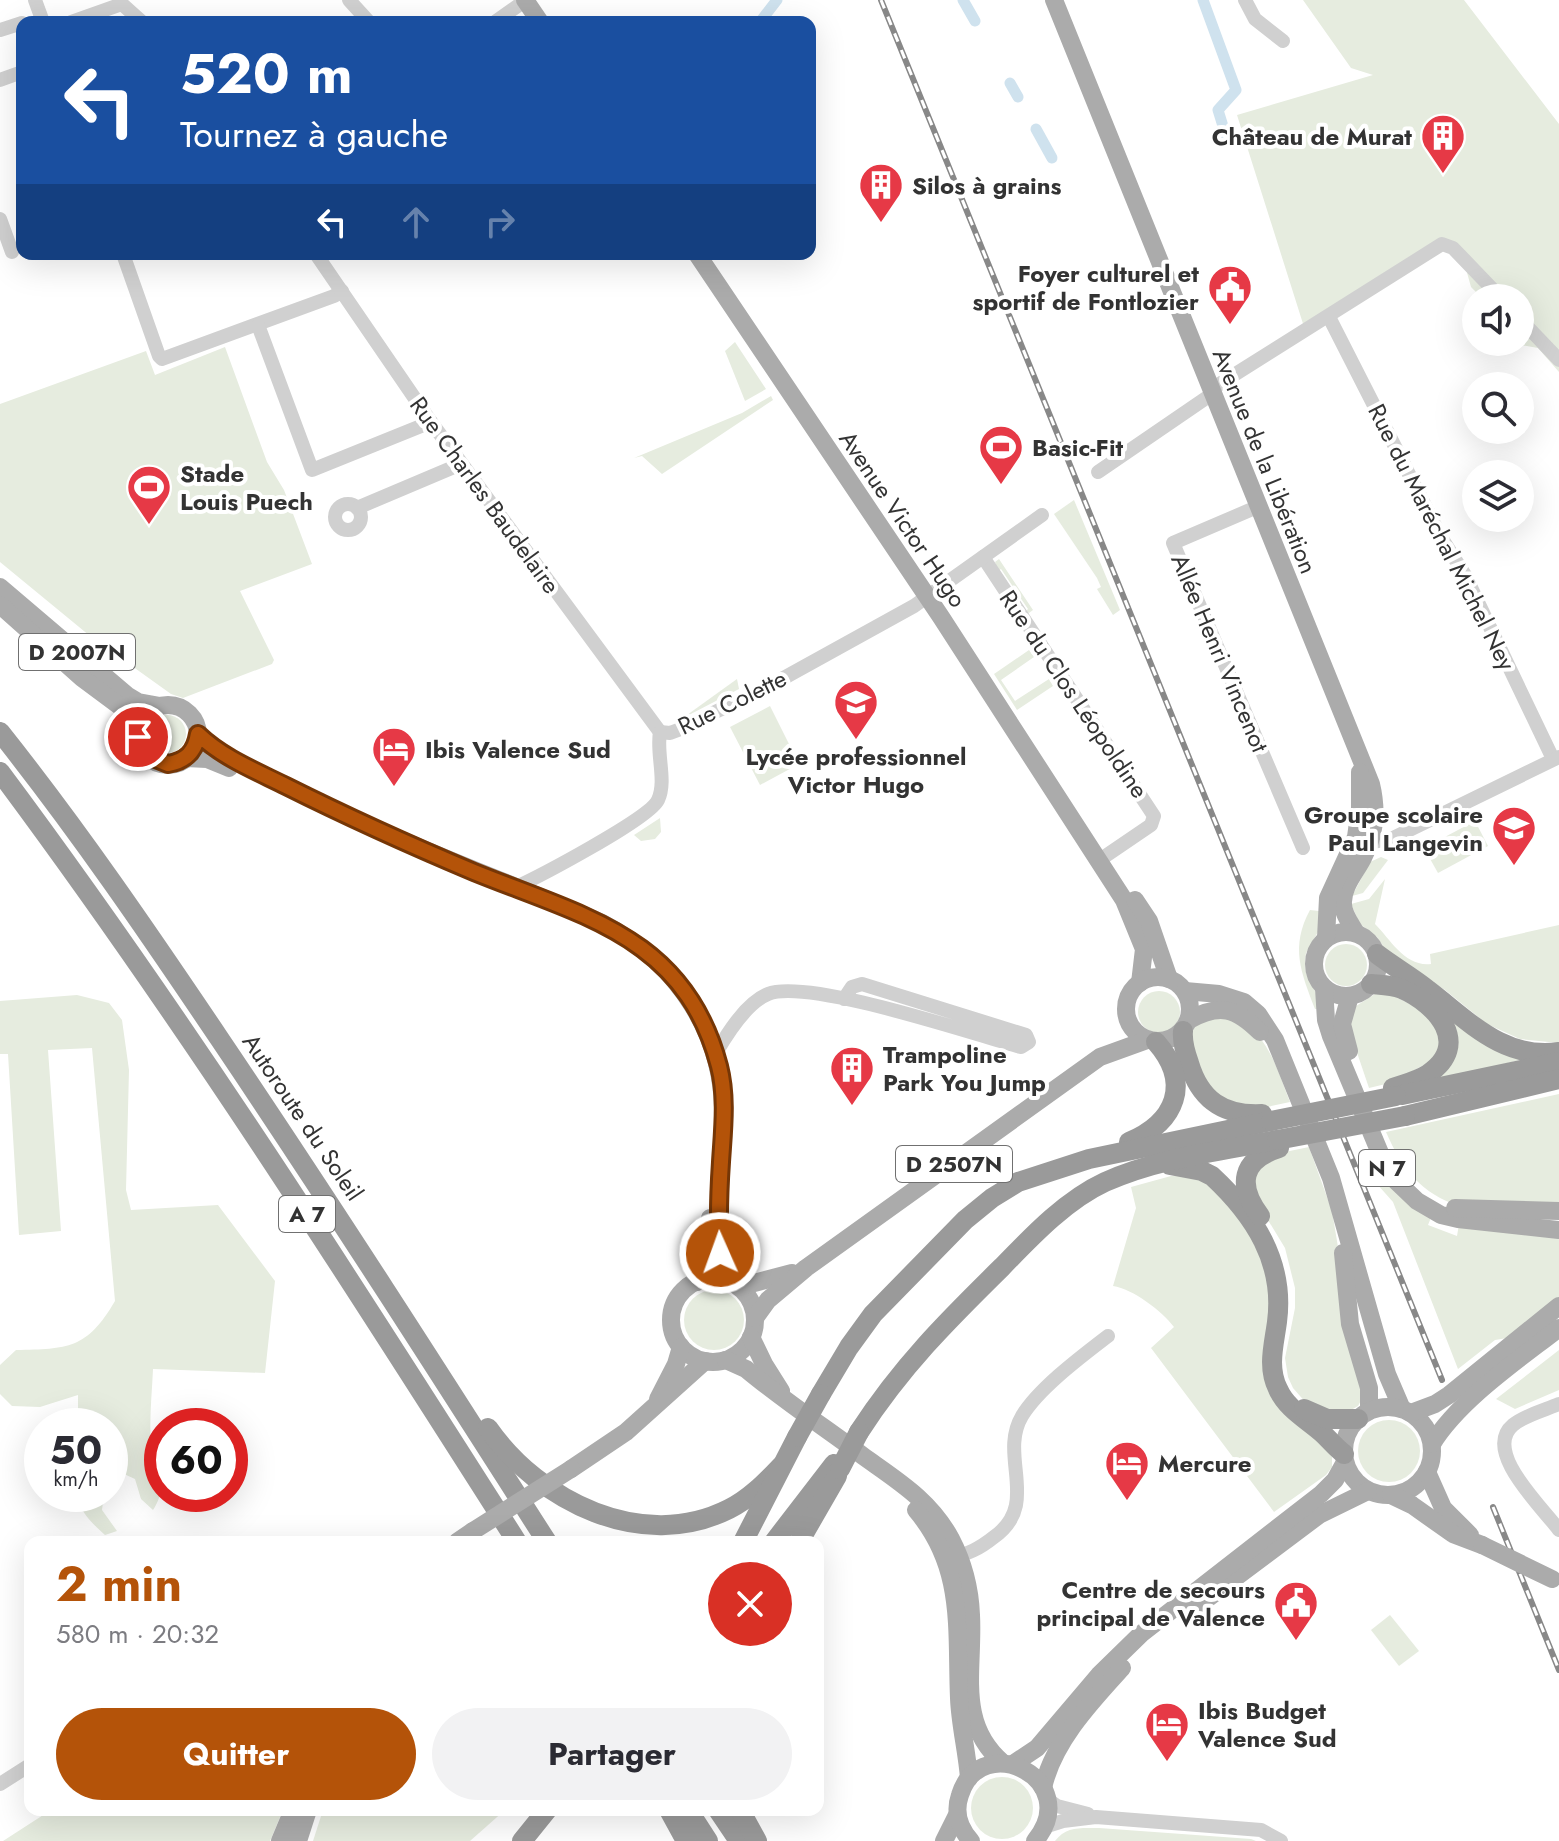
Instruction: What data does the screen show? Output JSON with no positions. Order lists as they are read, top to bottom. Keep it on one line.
{"streets":{"highway":["Autoroute du Soleil","N 7","A 7"],"main road":["Avenue de la Libération","Avenue Victor Hugo","D 2007N","D 2507N"],"street":["Rue Charles Baudelaire","Rue du Maréchal Michel Ney","Allée Henri Vincenot","Rue du Clos Léopoldine","Rue Colette"]},"crossings":[["Avenue de la Libération","Allée Henri Vincenot"],["Avenue de la Libération","N 7"],["Rue Charles Baudelaire","Rue Colette"],["Avenue Victor Hugo","Rue du Clos Léopoldine"],["Avenue Victor Hugo","Rue Colette"],["Avenue Victor Hugo","D 2507N"],["Rue du Clos Léopoldine","Rue Colette"]],"places":{"building":["Château de Murat","Silos à grains","Trampoline Park You Jump"],"public building":["Foyer culturel et sportif de Fontlozier","Centre de secours principal de Valence"],"sports":["Basic-Fit","Stade Louis Puech"],"school or university":["Lycée professionnel Victor Hugo","Groupe scolaire Paul Langevin"],"hotel":["Ibis Valence Sud","Mercure","Ibis Budget Valence Sud"]},"page":{"turn":["520 m","Tournez à gauche"],"speed":"50 km/h","limit":"60","heading":["2 min","580 m · 20:32"],"buttons":["Quitter","Partager"]}}
